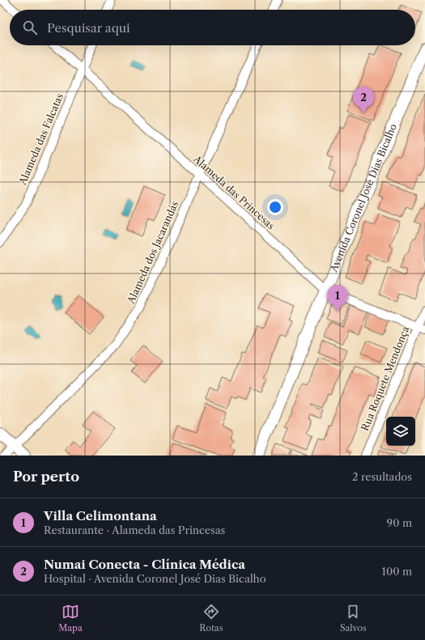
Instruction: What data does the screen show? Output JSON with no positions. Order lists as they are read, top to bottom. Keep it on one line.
{"streets":{"street":["Alameda das Falcatas","Alameda das Princesas","Avenida Coronel José Dias Bicalho","Alameda dos Jacarandás","Rua Roquete Mendonça"]},"crossings":[["Alameda das Falcatas","Alameda das Princesas"],["Alameda das Princesas","Avenida Coronel José Dias Bicalho"],["Alameda das Princesas","Alameda dos Jacarandás"],["Alameda das Princesas","Rua Roquete Mendonça"]],"page":{"search":"Pesquisar aqui","pins":["2","1"],"heading":["Por perto","2 resultados"],"list":[{"mark":"1","name":"Villa Celimontana","note":"Restaurante · Alameda das Princesas","value":"90 m"},{"mark":"2","name":"Numai Conecta - Clínica Médica","note":"Hospital · Avenida Coronel José Dias Bicalho","value":"100 m"}],"nav":["Mapa","Rotas","Salvos"]}}
